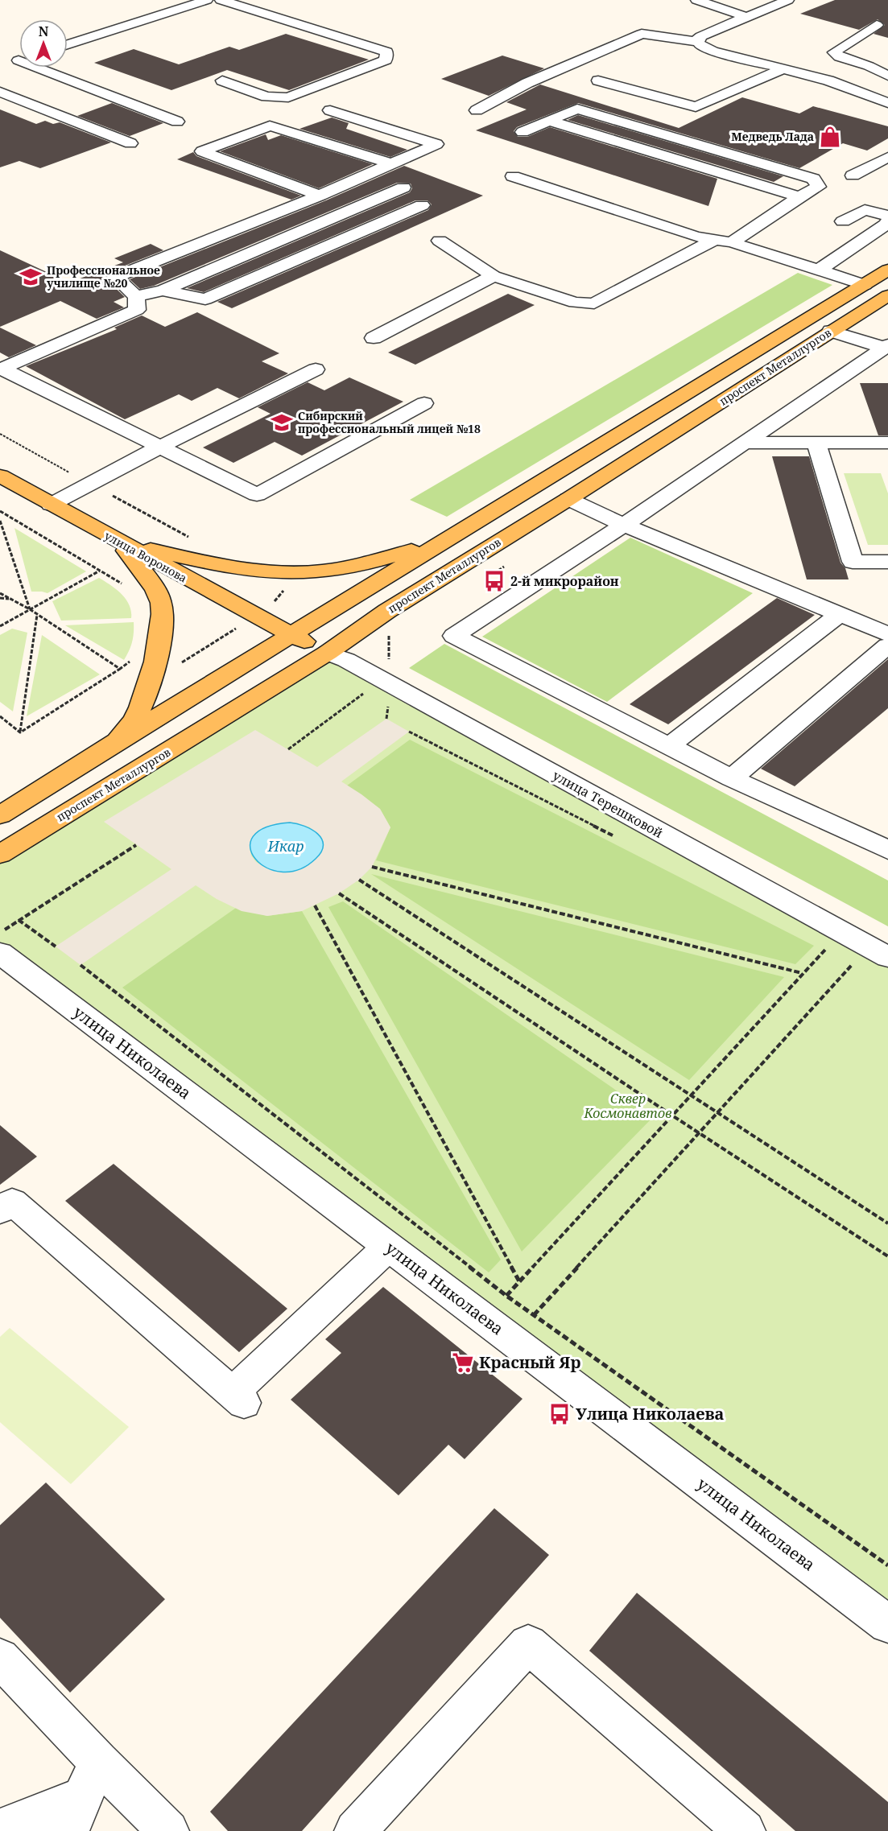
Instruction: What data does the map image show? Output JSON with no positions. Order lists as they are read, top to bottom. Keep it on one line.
{"streets":{"main road":["проспект Металлургов","улица Воронова"],"street":["улица Терешковой","улица Николаева"]},"crossings":[["проспект Металлургов","улица Воронова"],["проспект Металлургов","улица Терешковой"],["улица Воронова","улица Терешковой"]],"water":["Икар"],"parks":["Сквер Космонавтов"],"places":{"shop":["Медведь Лада"],"school or university":["Профессиональное училище №20","Сибирский профессиональный лицей №18"],"bus stop":["2-й микрорайон","Улица Николаева"],"supermarket":["Красный Яр"]},"north":"top"}
